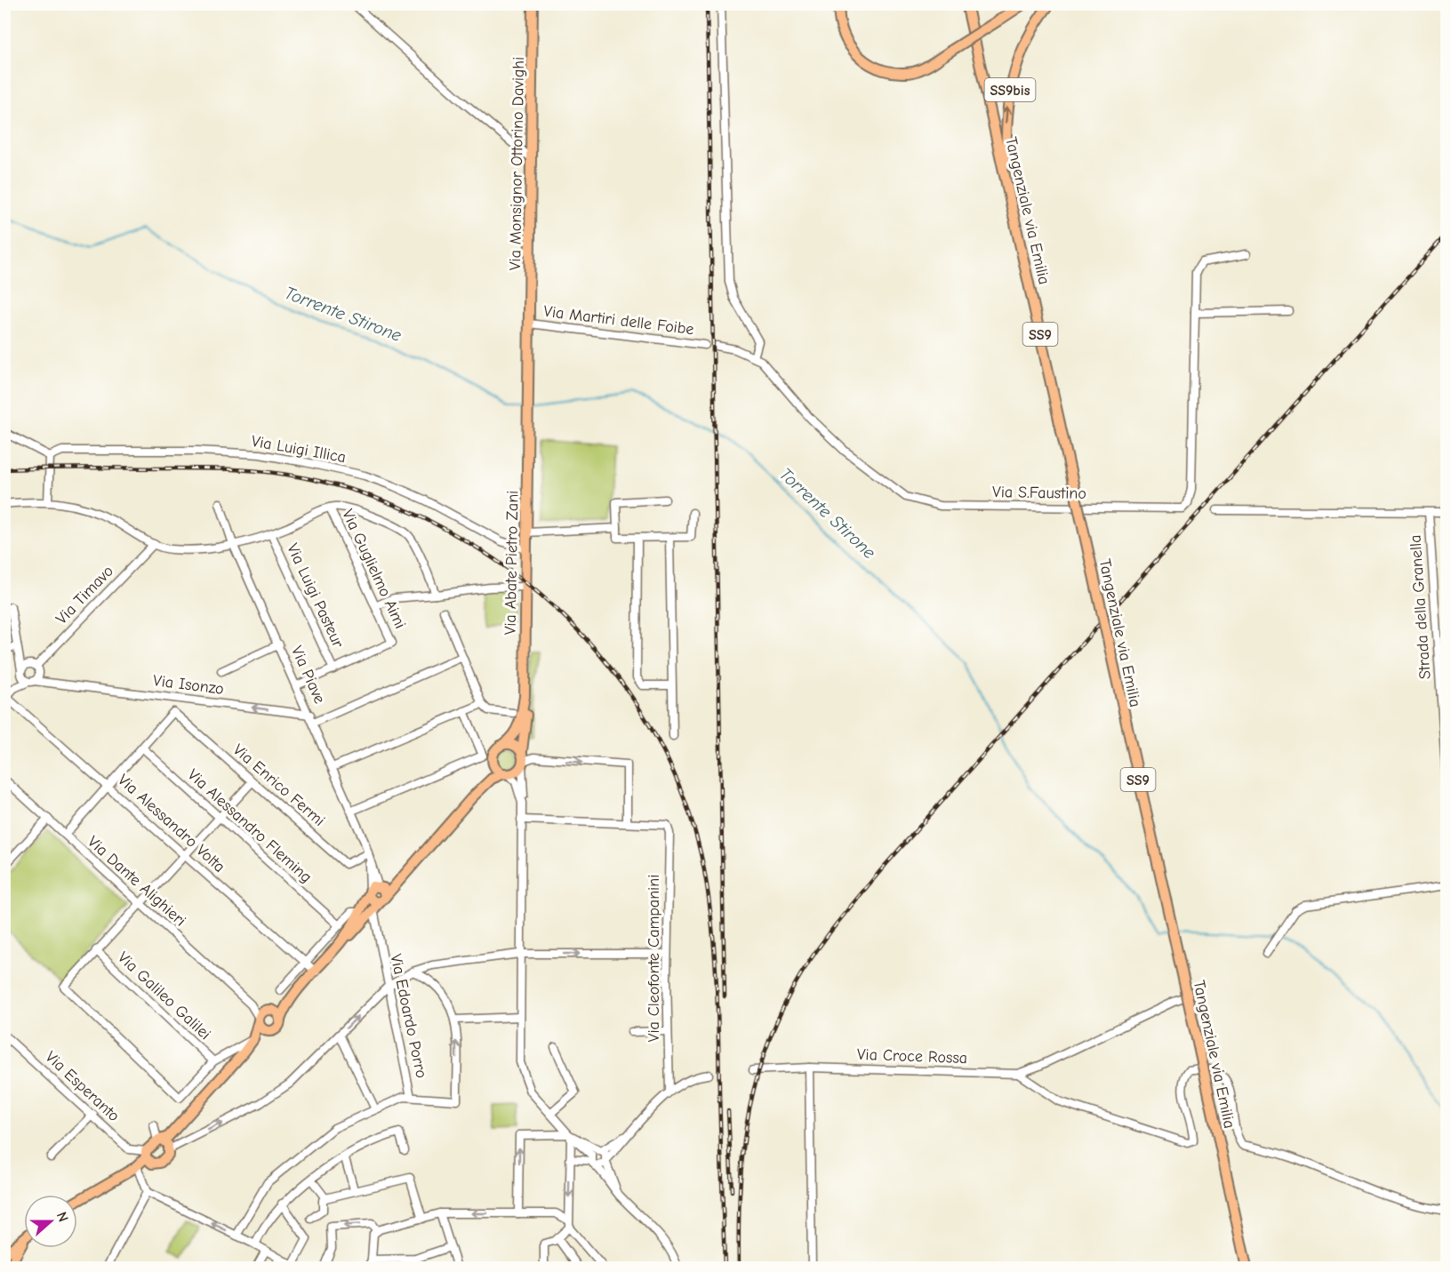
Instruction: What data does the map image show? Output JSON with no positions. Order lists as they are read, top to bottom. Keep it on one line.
{"streets":{"main road":["SS9bis","Via Monsignor Ottorino Davighi","Tangenziale via Emilia","SS9","Via Abate Pietro Zani"],"street":["Via Martiri delle Foibe","Via Luigi Illica","Via S.Faustino","Via Guglielmo Aimi","Via Timavo","Via Luigi Pasteur","Strada della Granella","Via Piave","Via Isonzo","Via Enrico Fermi","Via Alessandro Volta","Via Alessandro Fleming","Via Dante Alighieri","Via Cleofonte Campanini","Via Galileo Galilei","Via Edoardo Porro","Via Croce Rossa","Via Esperanto"]},"crossings":[["SS9bis","Tangenziale via Emilia"],["Via Monsignor Ottorino Davighi","Via Martiri delle Foibe"],["Via Monsignor Ottorino Davighi","Via Abate Pietro Zani"],["Via Luigi Illica","Via Abate Pietro Zani"],["Via Guglielmo Aimi","Via Luigi Pasteur"],["Via Timavo","Via Isonzo"],["Via Piave","Via Isonzo"],["Via Piave","Via Enrico Fermi"],["Via Enrico Fermi","Via Alessandro Fleming"]],"one_way":["Via Isonzo"],"water":["Torrente Stirone"],"north":"right"}
